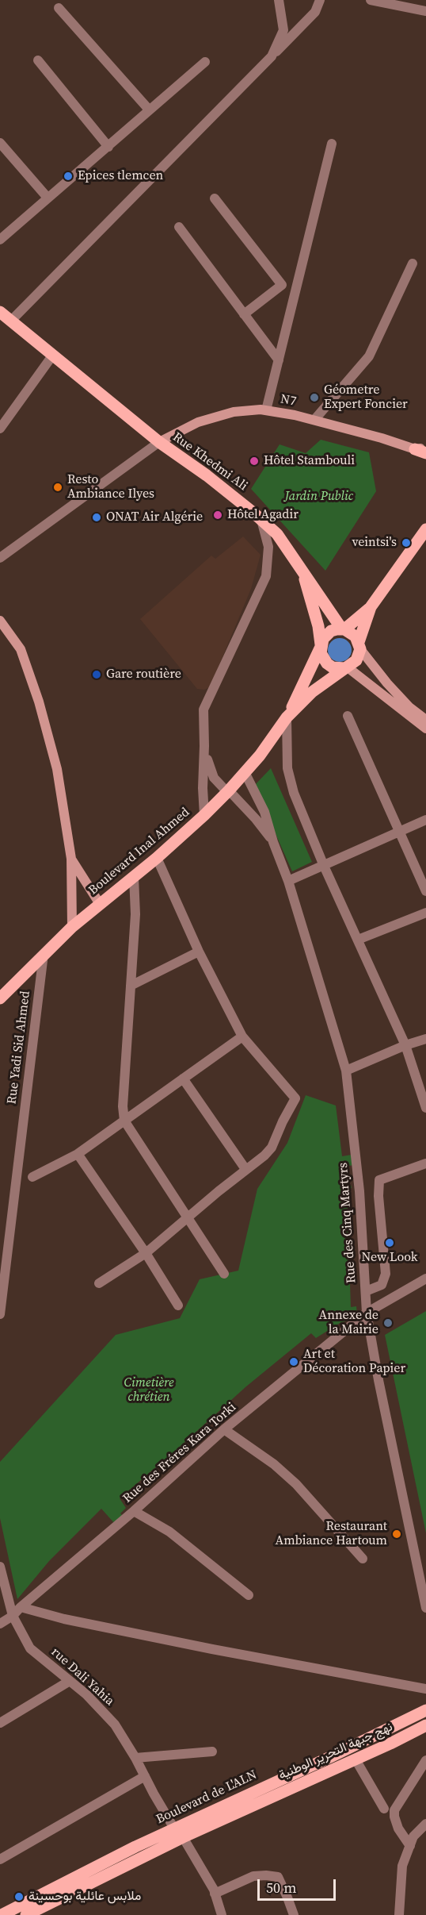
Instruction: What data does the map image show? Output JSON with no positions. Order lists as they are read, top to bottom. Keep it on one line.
{"streets":{"main road":["N7","Rue Khedmi Ali","Boulevard Inal Ahmed","نهج جبهة التحرير الوطنية","Boulevard de L'ALN"],"street":["Rue Yadi Sid Ahmed","Rue des Cinq Martyrs","Rue des Fréres Kara Torki","rue Dali Yahia"]},"crossings":[["N7","Rue Khedmi Ali"],["Boulevard Inal Ahmed","Rue Yadi Sid Ahmed"],["Rue des Cinq Martyrs","Rue des Fréres Kara Torki"],["Rue des Fréres Kara Torki","rue Dali Yahia"],["rue Dali Yahia","نهج جبهة التحرير الوطنية"],["rue Dali Yahia","Boulevard de L'ALN"]],"parks":["Jardin Public","Cimetière chrétien"],"places":["Epices tlemcen","Géometre Expert Foncier","Hôtel Stambouli","Resto Ambiance Ilyes","Hôtel Agadir","ONAT Air Algérie","veintsi's","Gare routière","New Look","Annexe de la Mairie","Art et Décoration Papier","Restaurant Ambiance Hartoum","ملابس عائلية بوحسينة"],"scale_bar":"50 m"}
